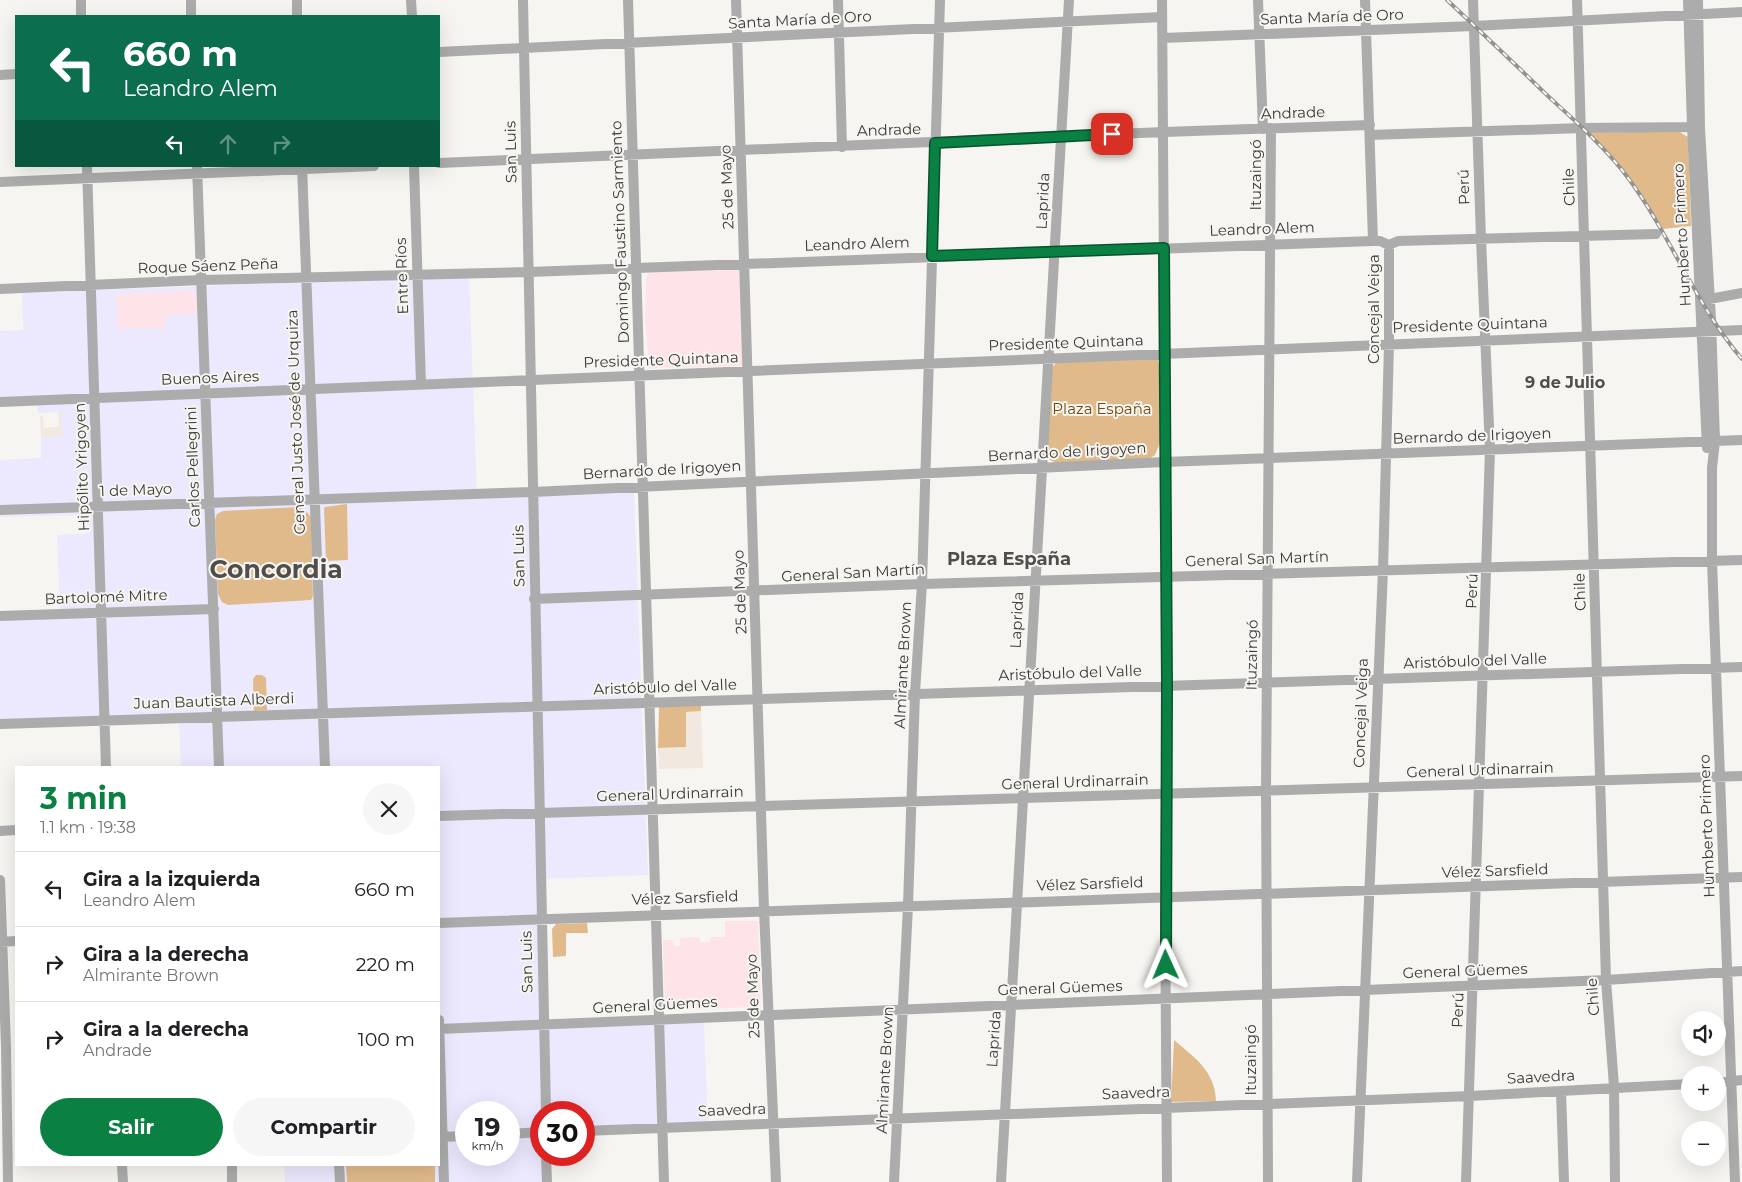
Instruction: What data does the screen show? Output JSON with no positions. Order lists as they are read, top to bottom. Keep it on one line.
{"streets":{"street":["Santa María de Oro","Andrade","San Luis","Ituzaingó","25 de Mayo","Perú","Chile","Laprida","Leandro Alem","Domingo Faustino Sarmiento","Humberto Primero","Roque Sáenz Peña","Entre Ríos","Concejal Veiga","Presidente Quintana","Buenos Aires","General Justo José de Urquiza","Bernardo de Irigoyen","Hipólito Yrigoyen","Carlos Pellegrini","1 de Mayo","General San Martín","Bartolomé Mitre","Aristóbulo del Valle","Almirante Brown","Juan Bautista Alberdi","General Urdinarrain","Vélez Sarsfield","General Güemes","Saavedra"]},"crossings":[["Santa María de Oro","San Luis"],["Santa María de Oro","Ituzaingó"],["Santa María de Oro","25 de Mayo"],["Santa María de Oro","Perú"],["Santa María de Oro","Chile"],["Santa María de Oro","Laprida"],["Santa María de Oro","Domingo Faustino Sarmiento"],["Santa María de Oro","Humberto Primero"],["Santa María de Oro","Concejal Veiga"],["Santa María de Oro","Almirante Brown"],["Andrade","San Luis"],["Andrade","Ituzaingó"],["Andrade","25 de Mayo"],["Andrade","Perú"],["Andrade","Chile"],["Andrade","Laprida"],["Andrade","Domingo Faustino Sarmiento"],["Andrade","Humberto Primero"],["Andrade","Concejal Veiga"],["Andrade","Almirante Brown"],["San Luis","Leandro Alem"],["San Luis","Presidente Quintana"],["San Luis","Bernardo de Irigoyen"],["San Luis","General San Martín"],["San Luis","Aristóbulo del Valle"],["San Luis","General Urdinarrain"],["San Luis","Vélez Sarsfield"],["San Luis","General Güemes"],["Ituzaingó","Leandro Alem"],["Ituzaingó","Presidente Quintana"],["Ituzaingó","Bernardo de Irigoyen"],["Ituzaingó","General San Martín"],["Ituzaingó","Aristóbulo del Valle"],["Ituzaingó","General Urdinarrain"],["Ituzaingó","Vélez Sarsfield"],["Ituzaingó","General Güemes"],["Ituzaingó","Saavedra"],["25 de Mayo","Leandro Alem"],["25 de Mayo","Presidente Quintana"],["25 de Mayo","Bernardo de Irigoyen"],["25 de Mayo","General San Martín"],["25 de Mayo","Aristóbulo del Valle"],["25 de Mayo","General Urdinarrain"],["25 de Mayo","Vélez Sarsfield"],["25 de Mayo","General Güemes"],["25 de Mayo","Saavedra"],["Perú","Presidente Quintana"],["Perú","Bernardo de Irigoyen"],["Perú","General San Martín"],["Perú","Aristóbulo del Valle"],["Perú","General Urdinarrain"],["Perú","Vélez Sarsfield"],["Perú","General Güemes"],["Perú","Saavedra"],["Chile","Presidente Quintana"],["Chile","Bernardo de Irigoyen"],["Chile","General San Martín"],["Chile","Aristóbulo del Valle"],["Chile","General Urdinarrain"],["Chile","Vélez Sarsfield"],["Chile","General Güemes"],["Chile","Saavedra"],["Laprida","Leandro Alem"],["Laprida","Presidente Quintana"],["Laprida","Bernardo de Irigoyen"],["Laprida","General San Martín"],["Laprida","Aristóbulo del Valle"],["Laprida","General Urdinarrain"],["Laprida","Vélez Sarsfield"],["Laprida","General Güemes"],["Laprida","Saavedra"],["Leandro Alem","Domingo Faustino Sarmiento"],["Leandro Alem","Roque Sáenz Peña"],["Leandro Alem","Entre Ríos"],["Leandro Alem","Concejal Veiga"],["Leandro Alem","Almirante Brown"],["Domingo Faustino Sarmiento","Presidente Quintana"],["Domingo Faustino Sarmiento","Bernardo de Irigoyen"],["Domingo Faustino Sarmiento","General San Martín"],["Domingo Faustino Sarmiento","Aristóbulo del Valle"],["Domingo Faustino Sarmiento","General Urdinarrain"],["Domingo Faustino Sarmiento","Vélez Sarsfield"],["Domingo Faustino Sarmiento","General Güemes"],["Domingo Faustino Sarmiento","Saavedra"],["Humberto Primero","Presidente Quintana"],["Humberto Primero","Bernardo de Irigoyen"],["Humberto Primero","General San Martín"],["Humberto Primero","Aristóbulo del Valle"],["Humberto Primero","General Urdinarrain"],["Humberto Primero","Vélez Sarsfield"],["Humberto Primero","General Güemes"],["Roque Sáenz Peña","Entre Ríos"],["Roque Sáenz Peña","General Justo José de Urquiza"],["Roque Sáenz Peña","Hipólito Yrigoyen"],["Roque Sáenz Peña","Carlos Pellegrini"],["Entre Ríos","Presidente Quintana"],["Entre Ríos","Buenos Aires"],["Concejal Veiga","Presidente Quintana"],["Concejal Veiga","Bernardo de Irigoyen"],["Concejal Veiga","General San Martín"],["Concejal Veiga","Aristóbulo del Valle"],["Concejal Veiga","General Urdinarrain"],["Concejal Veiga","Vélez Sarsfield"],["Concejal Veiga","General Güemes"],["Concejal Veiga","Saavedra"],["Presidente Quintana","Buenos Aires"],["Presidente Quintana","Almirante Brown"],["Buenos Aires","General Justo José de Urquiza"],["Buenos Aires","Hipólito Yrigoyen"],["Buenos Aires","Carlos Pellegrini"],["General Justo José de Urquiza","1 de Mayo"],["General Justo José de Urquiza","Juan Bautista Alberdi"],["Bernardo de Irigoyen","1 de Mayo"],["Bernardo de Irigoyen","Almirante Brown"],["Hipólito Yrigoyen","1 de Mayo"],["Hipólito Yrigoyen","Bartolomé Mitre"],["Hipólito Yrigoyen","Juan Bautista Alberdi"],["Carlos Pellegrini","1 de Mayo"],["Carlos Pellegrini","Bartolomé Mitre"],["Carlos Pellegrini","Juan Bautista Alberdi"],["General San Martín","Almirante Brown"],["Aristóbulo del Valle","Almirante Brown"],["Aristóbulo del Valle","Juan Bautista Alberdi"],["Almirante Brown","General Urdinarrain"],["Almirante Brown","Vélez Sarsfield"],["Almirante Brown","General Güemes"],["Almirante Brown","Saavedra"]],"districts":["9 de Julio","Plaza España","Concordia"],"parks":["Plaza España"],"page":{"turn":["660 m","Leandro Alem"],"heading":["3 min","1.1 km · 19:38"],"list":[{"name":"Gira a la izquierda","note":"Leandro Alem","value":"660 m"},{"name":"Gira a la derecha","note":"Almirante Brown","value":"220 m"},{"name":"Gira a la derecha","note":"Andrade","value":"100 m"}],"map_buttons":["+","−"],"buttons":["Salir","Compartir"],"speed":"19 km/h","limit":"30"}}
